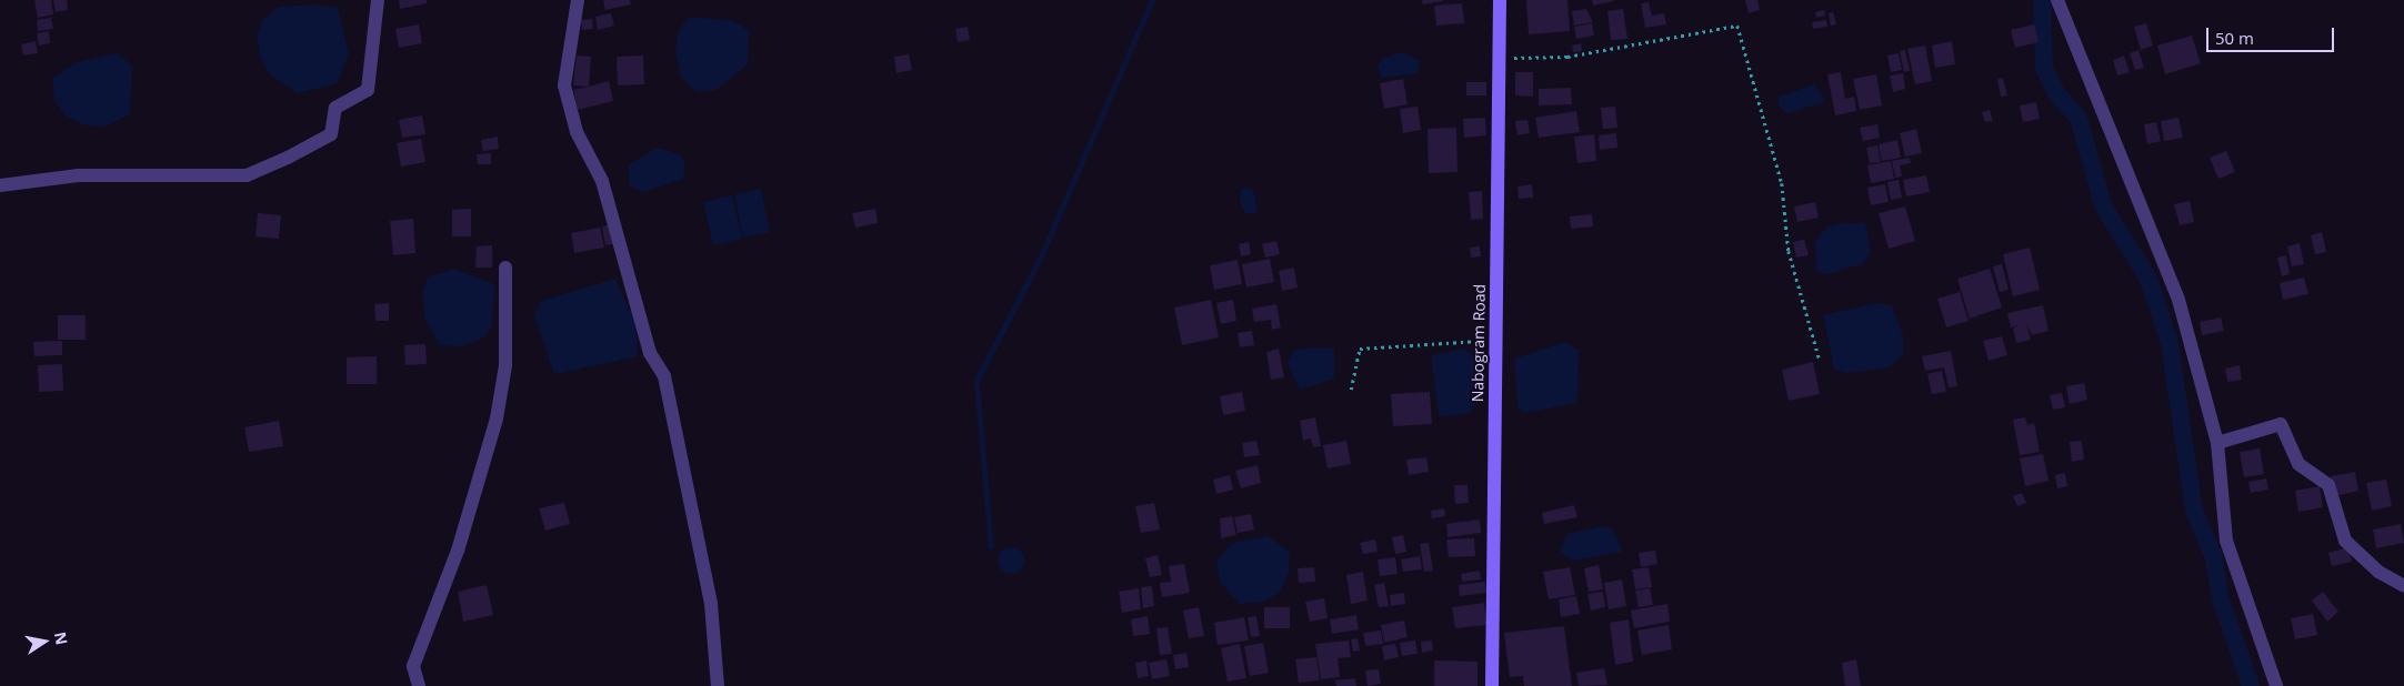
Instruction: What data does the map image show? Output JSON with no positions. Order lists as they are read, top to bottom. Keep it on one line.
{"streets":{"main road":["Nabogram Road"]},"scale_bar":"50 m","north":"right"}
